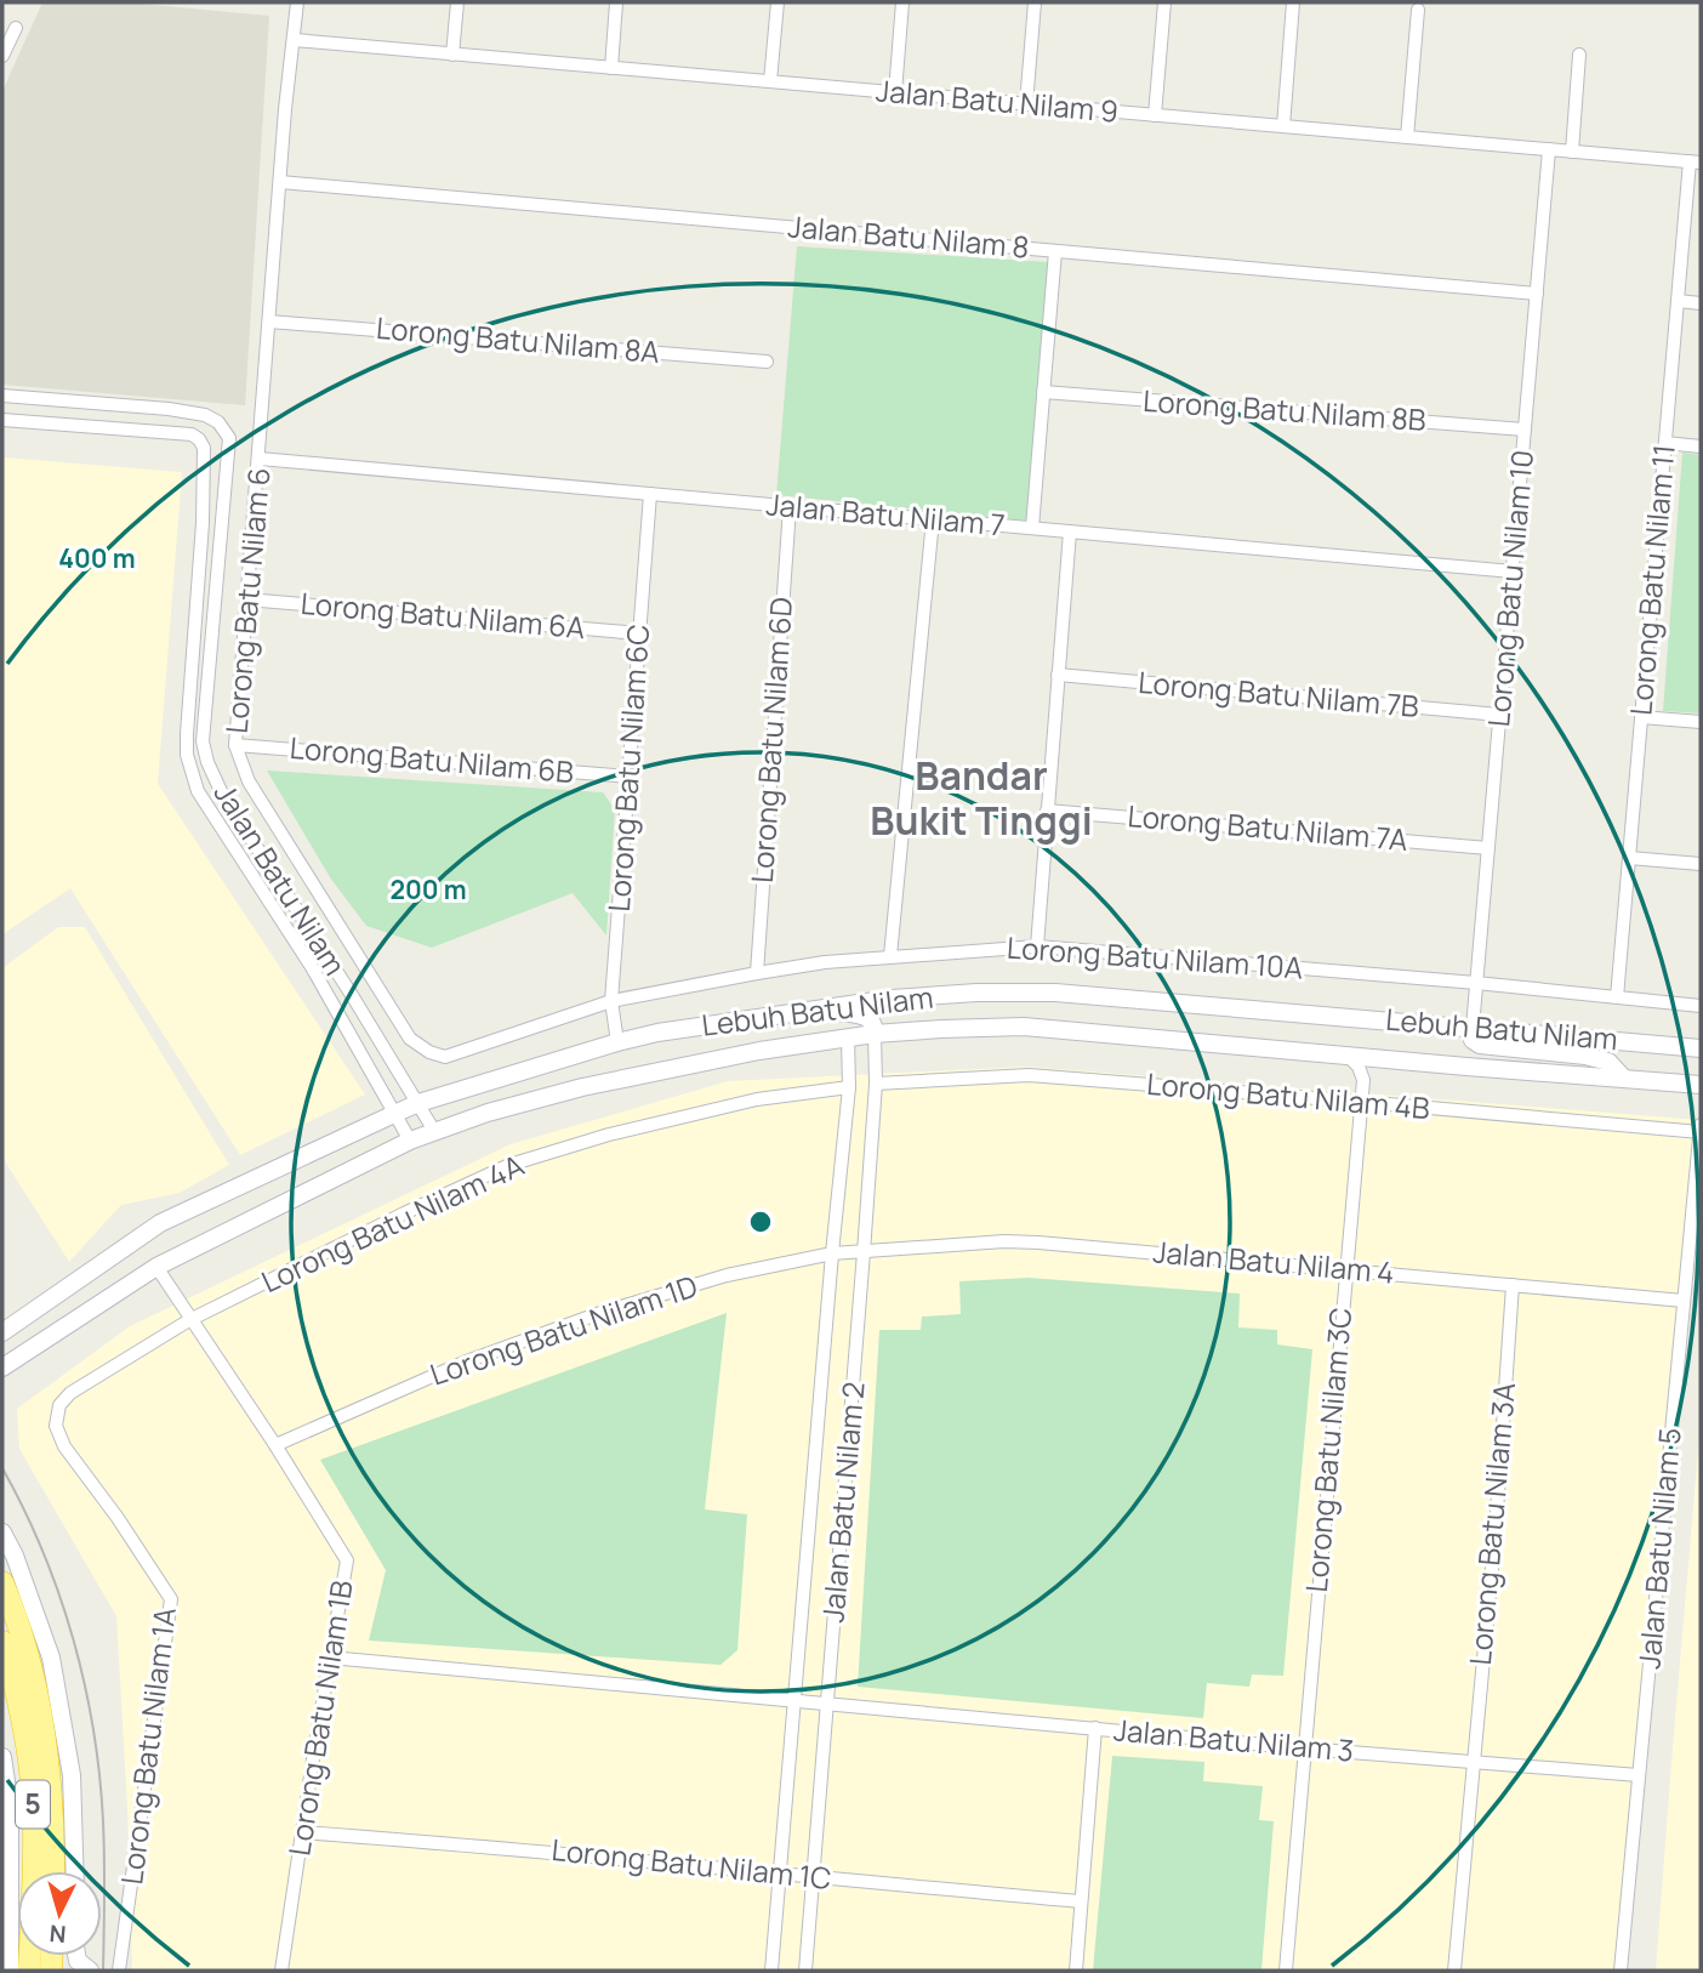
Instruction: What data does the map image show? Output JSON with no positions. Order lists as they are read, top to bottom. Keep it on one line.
{"streets":{"highway":["5"],"main road":["Lebuh Batu Nilam"],"street":["Jalan Batu Nilam 9","Jalan Batu Nilam 8","Lorong Batu Nilam 8A","Lorong Batu Nilam 8B","Jalan Batu Nilam 7","Lorong Batu Nilam 11","Lorong Batu Nilam 10","Lorong Batu Nilam 6","Lorong Batu Nilam 6A","Lorong Batu Nilam 7B","Lorong Batu Nilam 6D","Lorong Batu Nilam 6B","Lorong Batu Nilam 6C","Lorong Batu Nilam 7A","Jalan Batu Nilam","Lorong Batu Nilam 10A","Lorong Batu Nilam 4B","Lorong Batu Nilam 4A","Jalan Batu Nilam 4","Lorong Batu Nilam 1D","Lorong Batu Nilam 3C","Jalan Batu Nilam 2","Lorong Batu Nilam 3A","Jalan Batu Nilam 5","Lorong Batu Nilam 1B","Jalan Batu Nilam 3","Lorong Batu Nilam 1A","Lorong Batu Nilam 1C"]},"crossings":[["Jalan Batu Nilam 9","Lorong Batu Nilam 11"],["Jalan Batu Nilam 9","Lorong Batu Nilam 10"],["Jalan Batu Nilam 9","Lorong Batu Nilam 6"],["Jalan Batu Nilam 8","Lorong Batu Nilam 10"],["Jalan Batu Nilam 8","Lorong Batu Nilam 6"],["Lorong Batu Nilam 8A","Lorong Batu Nilam 6"],["Lorong Batu Nilam 8B","Lorong Batu Nilam 10"],["Jalan Batu Nilam 7","Lorong Batu Nilam 10"],["Jalan Batu Nilam 7","Lorong Batu Nilam 6"],["Jalan Batu Nilam 7","Lorong Batu Nilam 6D"],["Jalan Batu Nilam 7","Lorong Batu Nilam 6C"],["Lorong Batu Nilam 11","Lorong Batu Nilam 10A"],["Lorong Batu Nilam 10","Lorong Batu Nilam 7B"],["Lorong Batu Nilam 10","Lorong Batu Nilam 7A"],["Lorong Batu Nilam 10","Lorong Batu Nilam 10A"],["Lorong Batu Nilam 10","Lebuh Batu Nilam"],["Lorong Batu Nilam 6","Lorong Batu Nilam 6A"],["Lorong Batu Nilam 6","Lorong Batu Nilam 6B"],["Lorong Batu Nilam 6","Lorong Batu Nilam 6C"],["Lorong Batu Nilam 6","Lorong Batu Nilam 10A"],["Lorong Batu Nilam 6A","Lorong Batu Nilam 6C"],["Lorong Batu Nilam 6D","Lorong Batu Nilam 10A"],["Lorong Batu Nilam 6B","Lorong Batu Nilam 6C"],["Lorong Batu Nilam 6C","Lorong Batu Nilam 10A"],["Lorong Batu Nilam 6C","Lebuh Batu Nilam"],["Jalan Batu Nilam","Lebuh Batu Nilam"],["Lebuh Batu Nilam","Lorong Batu Nilam 3C"],["Lebuh Batu Nilam","Jalan Batu Nilam 2"],["Lebuh Batu Nilam","Lorong Batu Nilam 1B"],["Lorong Batu Nilam 4B","Lorong Batu Nilam 3C"],["Lorong Batu Nilam 4B","Jalan Batu Nilam 2"],["Lorong Batu Nilam 4B","Jalan Batu Nilam 5"],["Lorong Batu Nilam 4A","Jalan Batu Nilam 2"],["Lorong Batu Nilam 4A","Lorong Batu Nilam 1B"],["Lorong Batu Nilam 4A","Lorong Batu Nilam 1A"],["Jalan Batu Nilam 4","Lorong Batu Nilam 1D"],["Jalan Batu Nilam 4","Lorong Batu Nilam 3C"],["Jalan Batu Nilam 4","Jalan Batu Nilam 2"],["Jalan Batu Nilam 4","Lorong Batu Nilam 3A"],["Jalan Batu Nilam 4","Jalan Batu Nilam 5"],["Lorong Batu Nilam 1D","Jalan Batu Nilam 2"],["Lorong Batu Nilam 1D","Lorong Batu Nilam 1B"],["Lorong Batu Nilam 3C","Jalan Batu Nilam 3"],["Jalan Batu Nilam 2","Jalan Batu Nilam 3"],["Jalan Batu Nilam 2","Lorong Batu Nilam 1C"],["Lorong Batu Nilam 3A","Jalan Batu Nilam 3"],["Jalan Batu Nilam 5","Jalan Batu Nilam 3"],["Lorong Batu Nilam 1B","Lorong Batu Nilam 1A"],["Lorong Batu Nilam 1B","Lorong Batu Nilam 1C"]],"districts":["Bandar Bukit Tinggi"],"north":"bottom","rings":["400 m","200 m"]}
